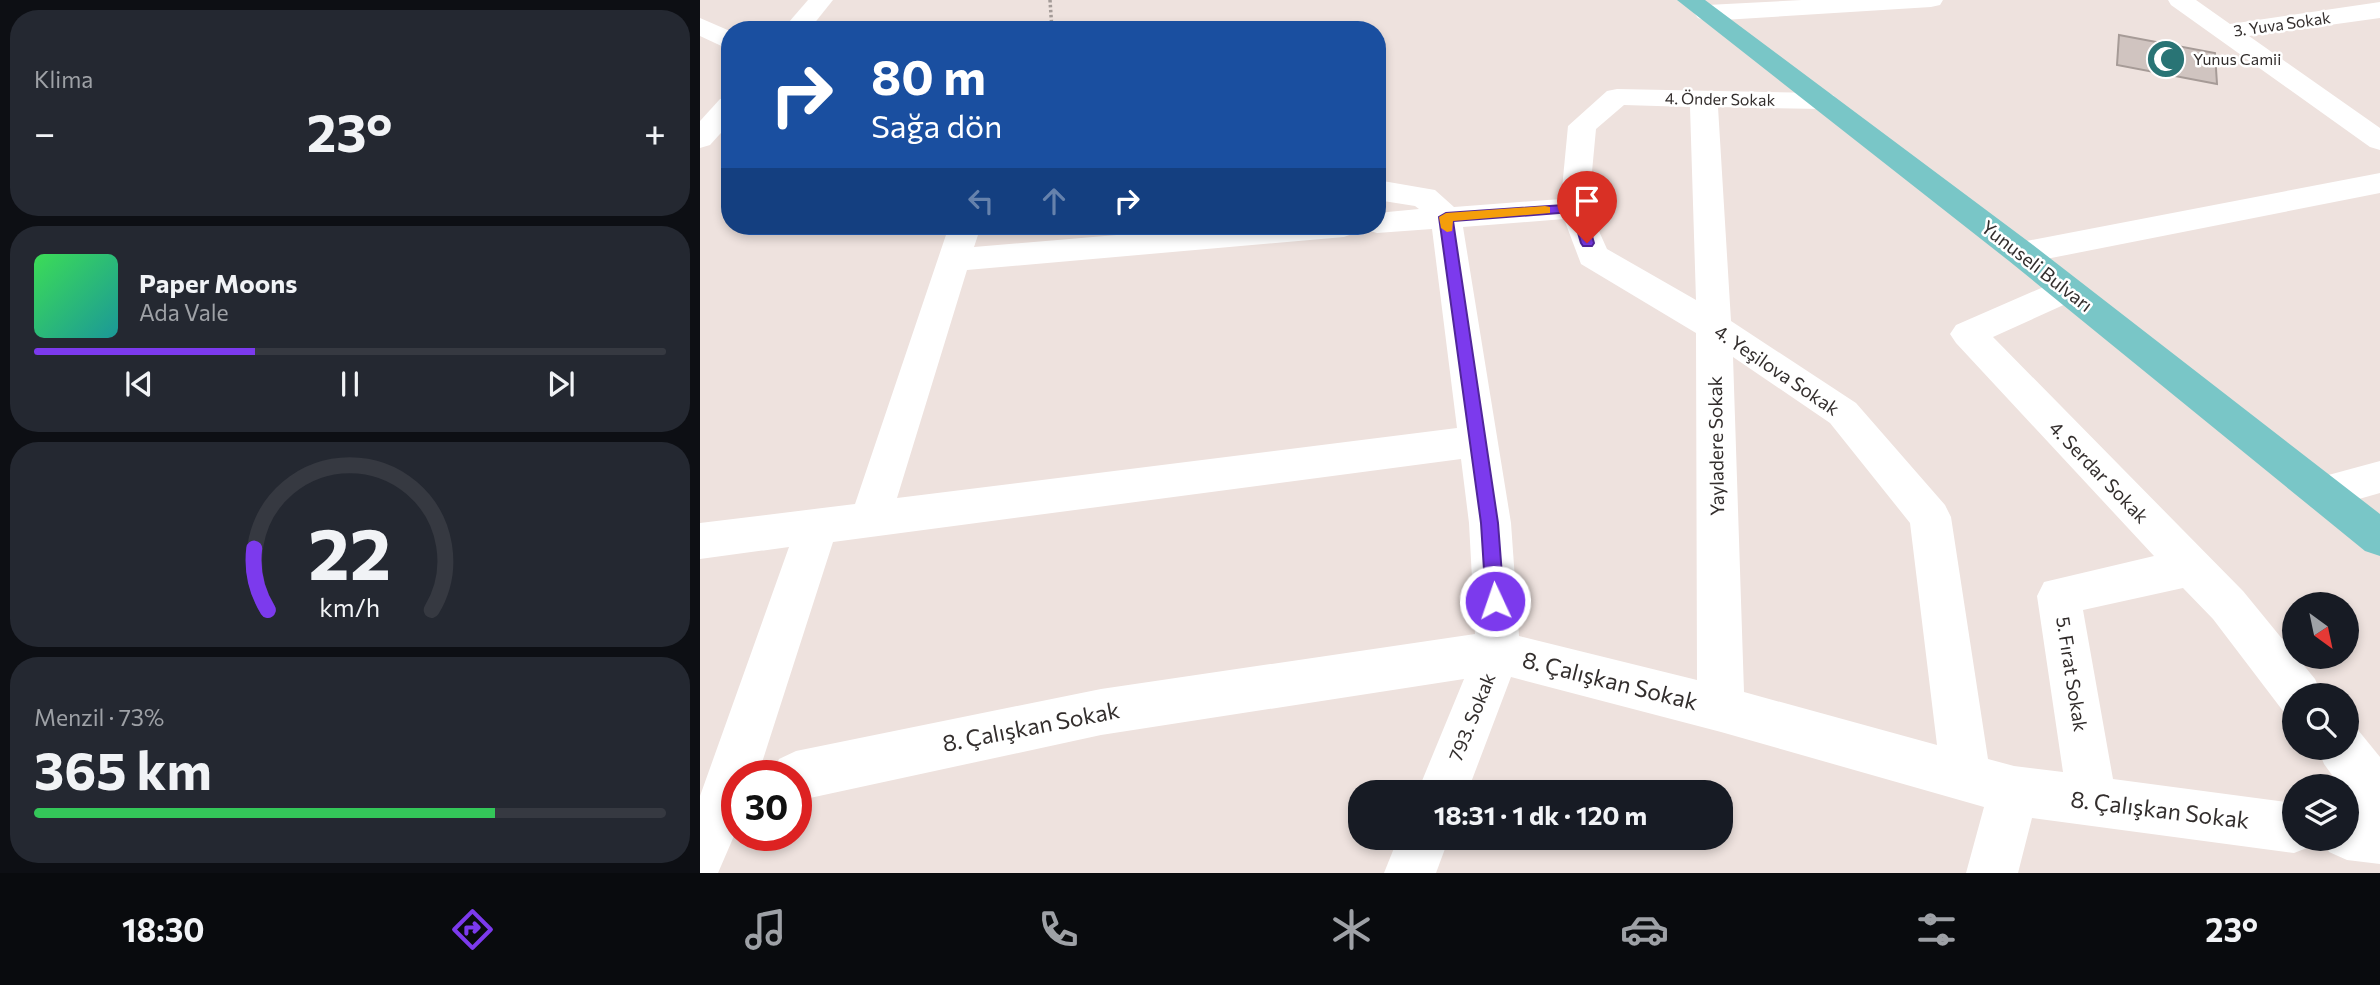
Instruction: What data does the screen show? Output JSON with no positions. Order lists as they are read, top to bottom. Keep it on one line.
{"streets":{"main road":["Yunuseli Bulvarı"],"street":["3. Yuva Sokak","4. Önder Sokak","4. Yeşilova Sokak","Yayladere Sokak","4. Serdar Sokak","5. Fırat Sokak","8. Çalışkan Sokak","793. Sokak"]},"crossings":[["4. Önder Sokak","Yunuseli Bulvarı"],["4. Önder Sokak","4. Yeşilova Sokak"],["4. Önder Sokak","Yayladere Sokak"],["Yunuseli Bulvarı","4. Serdar Sokak"],["4. Yeşilova Sokak","Yayladere Sokak"],["4. Yeşilova Sokak","8. Çalışkan Sokak"],["Yayladere Sokak","8. Çalışkan Sokak"],["4. Serdar Sokak","5. Fırat Sokak"],["5. Fırat Sokak","8. Çalışkan Sokak"],["8. Çalışkan Sokak","793. Sokak"]],"places":{"mosque":["Yunus Camii"]},"north":"bottom right","page":{"tile":["Klima",["Menzil · 73%","365 km"]],"turn":["80 m","Sağa dön"],"heat":["−","23°","+"],"song":["Paper Moons","Ada Vale"],"limit":"30","trip":"18:31 · 1 dk · 120 m","tabs":["18:30","23°"],"gauge":["22","km/h"]}}
